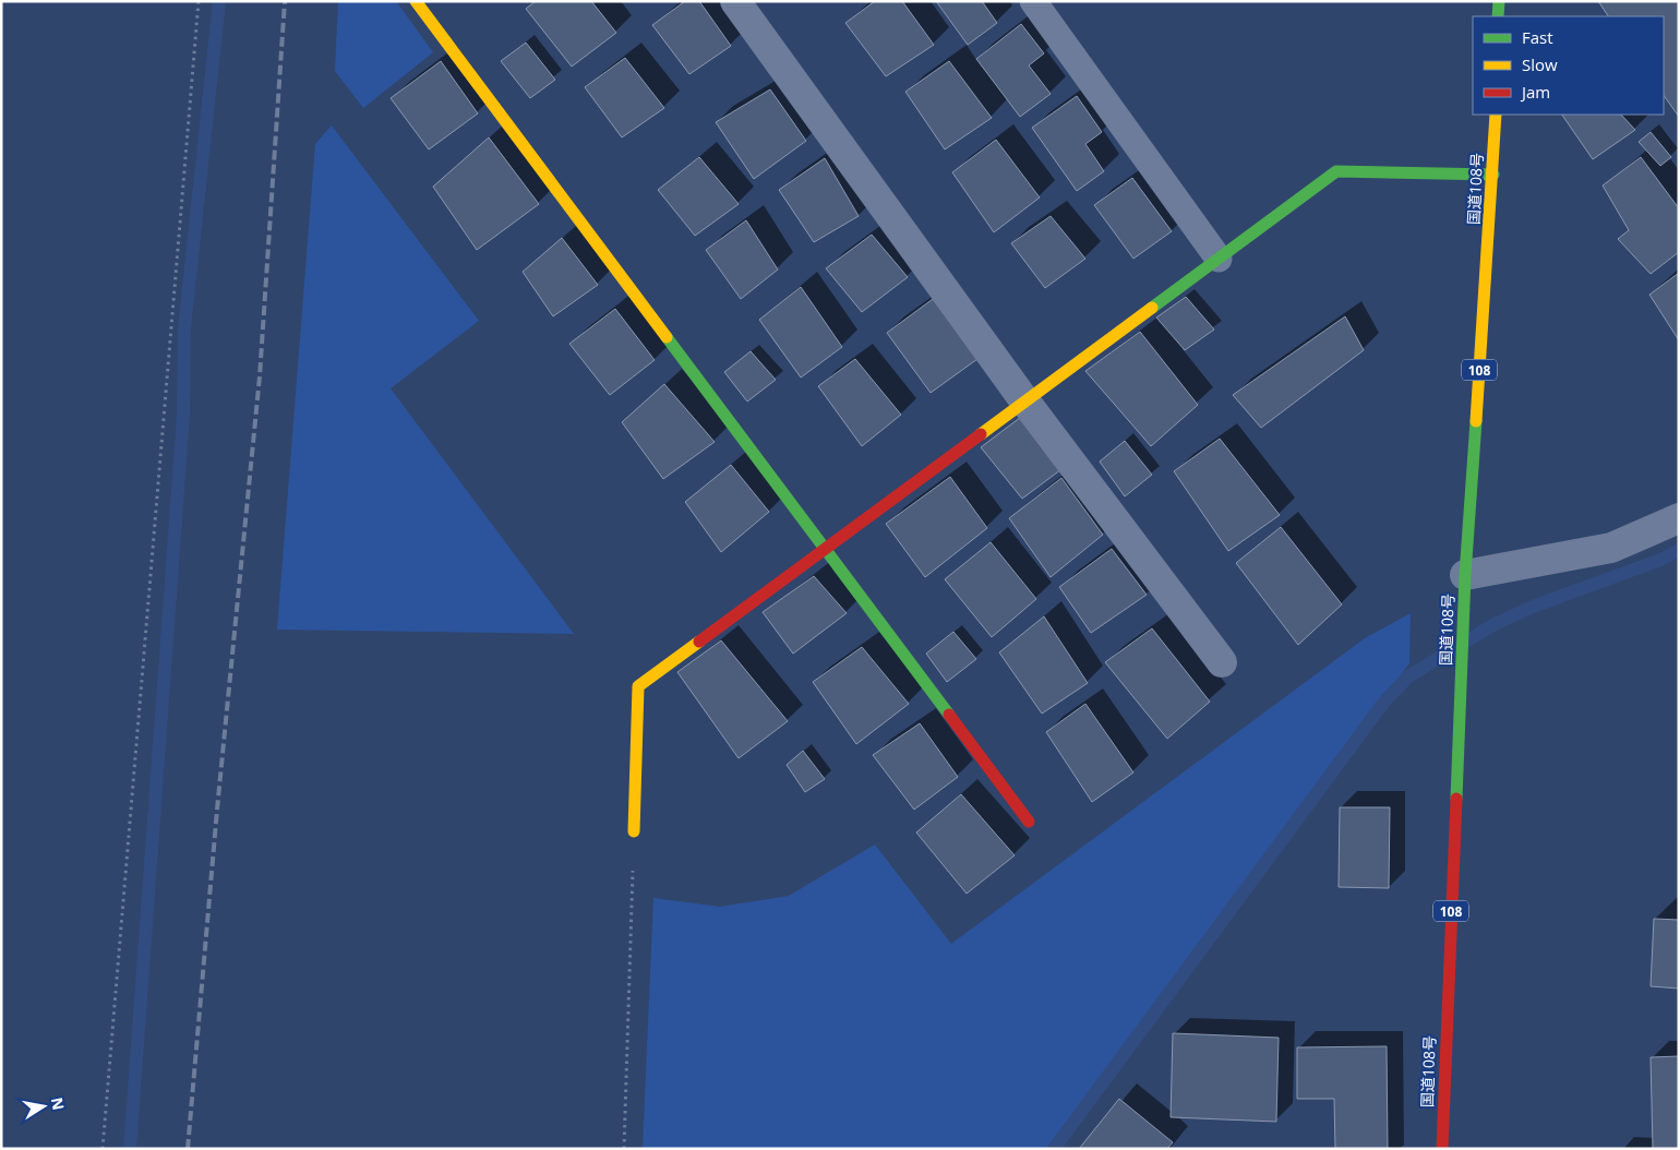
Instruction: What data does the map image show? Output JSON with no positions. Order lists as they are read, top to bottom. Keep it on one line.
{"streets":{"main road":["国道108号","108"]},"legend":["Fast","Slow","Jam"],"north":"right"}
